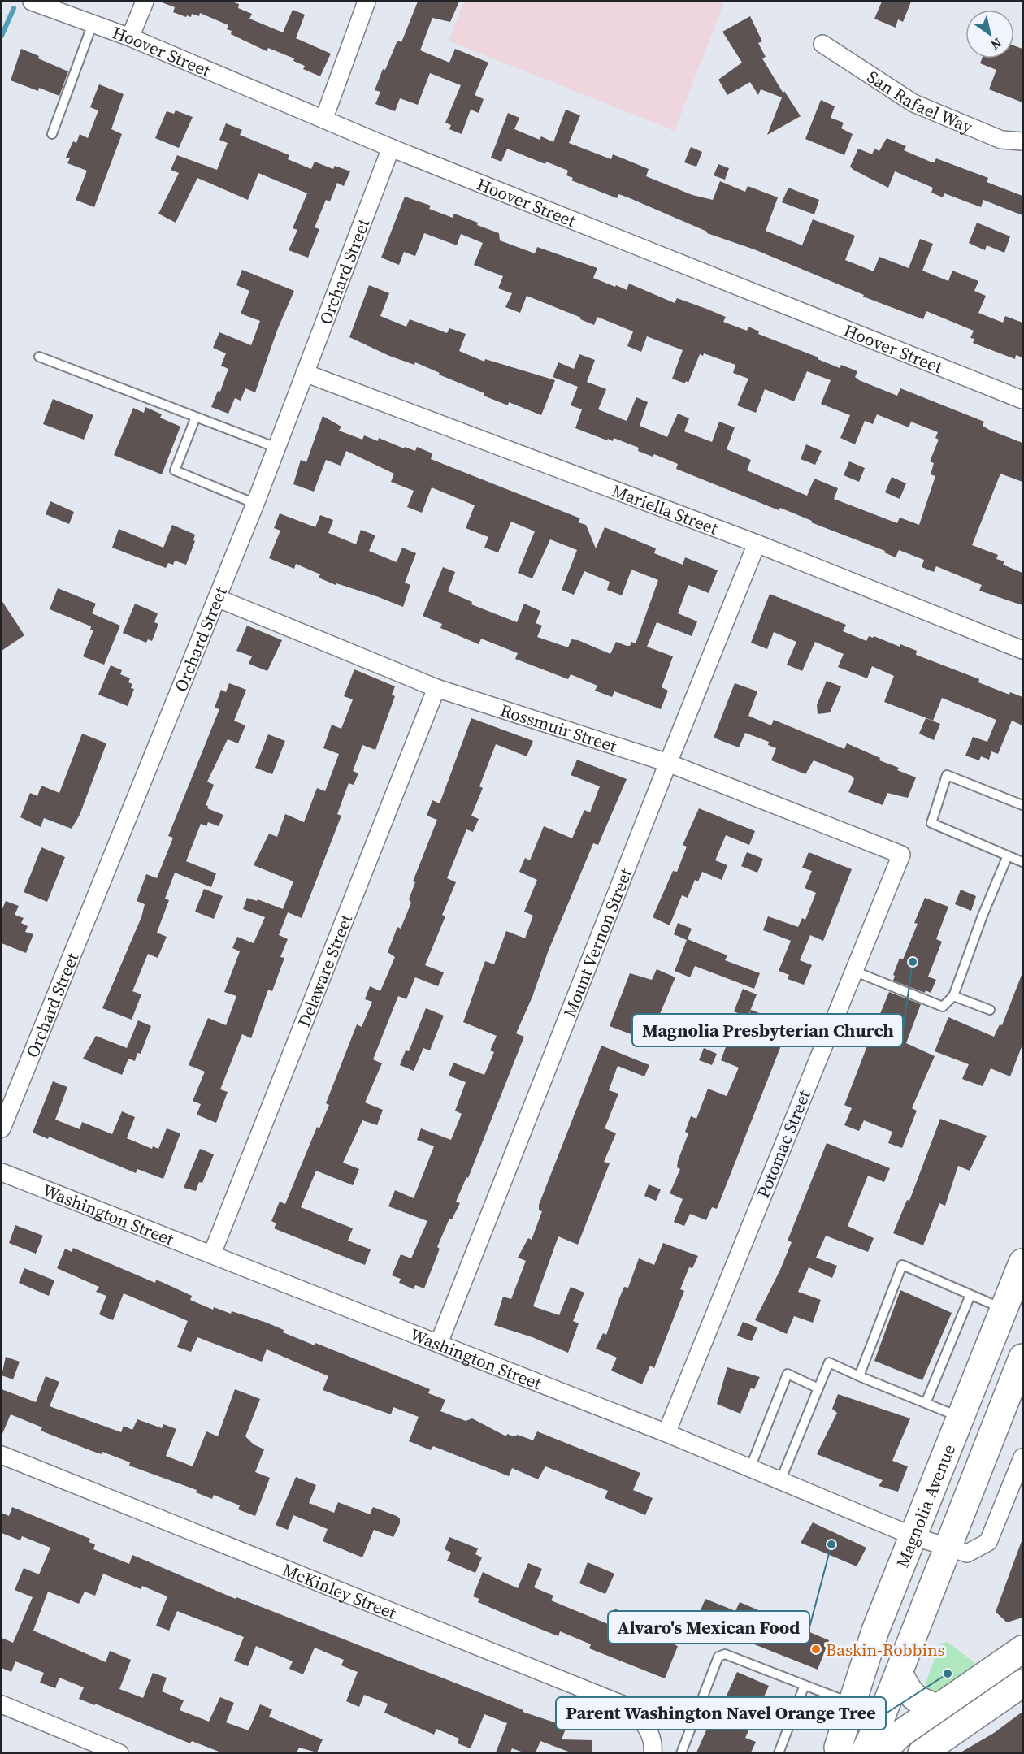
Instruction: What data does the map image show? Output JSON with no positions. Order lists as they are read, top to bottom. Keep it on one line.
{"streets":{"main road":["Magnolia Avenue"],"street":["Hoover Street","San Rafael Way","Orchard Street","Mariella Street","Rossmuir Street","Mount Vernon Street","Delaware Street","Potomac Street","Washington Street","McKinley Street"]},"crossings":[["Hoover Street","Orchard Street"],["Orchard Street","Mariella Street"],["Orchard Street","Rossmuir Street"],["Mariella Street","Mount Vernon Street"],["Rossmuir Street","Mount Vernon Street"],["Rossmuir Street","Delaware Street"],["Rossmuir Street","Potomac Street"],["Mount Vernon Street","Washington Street"],["Delaware Street","Washington Street"],["Potomac Street","Washington Street"],["Washington Street","Magnolia Avenue"]],"places":["Magnolia Presbyterian Church","Alvaro's Mexican Food","Baskin-Robbins","Parent Washington Navel Orange Tree"],"north":"bottom right"}
